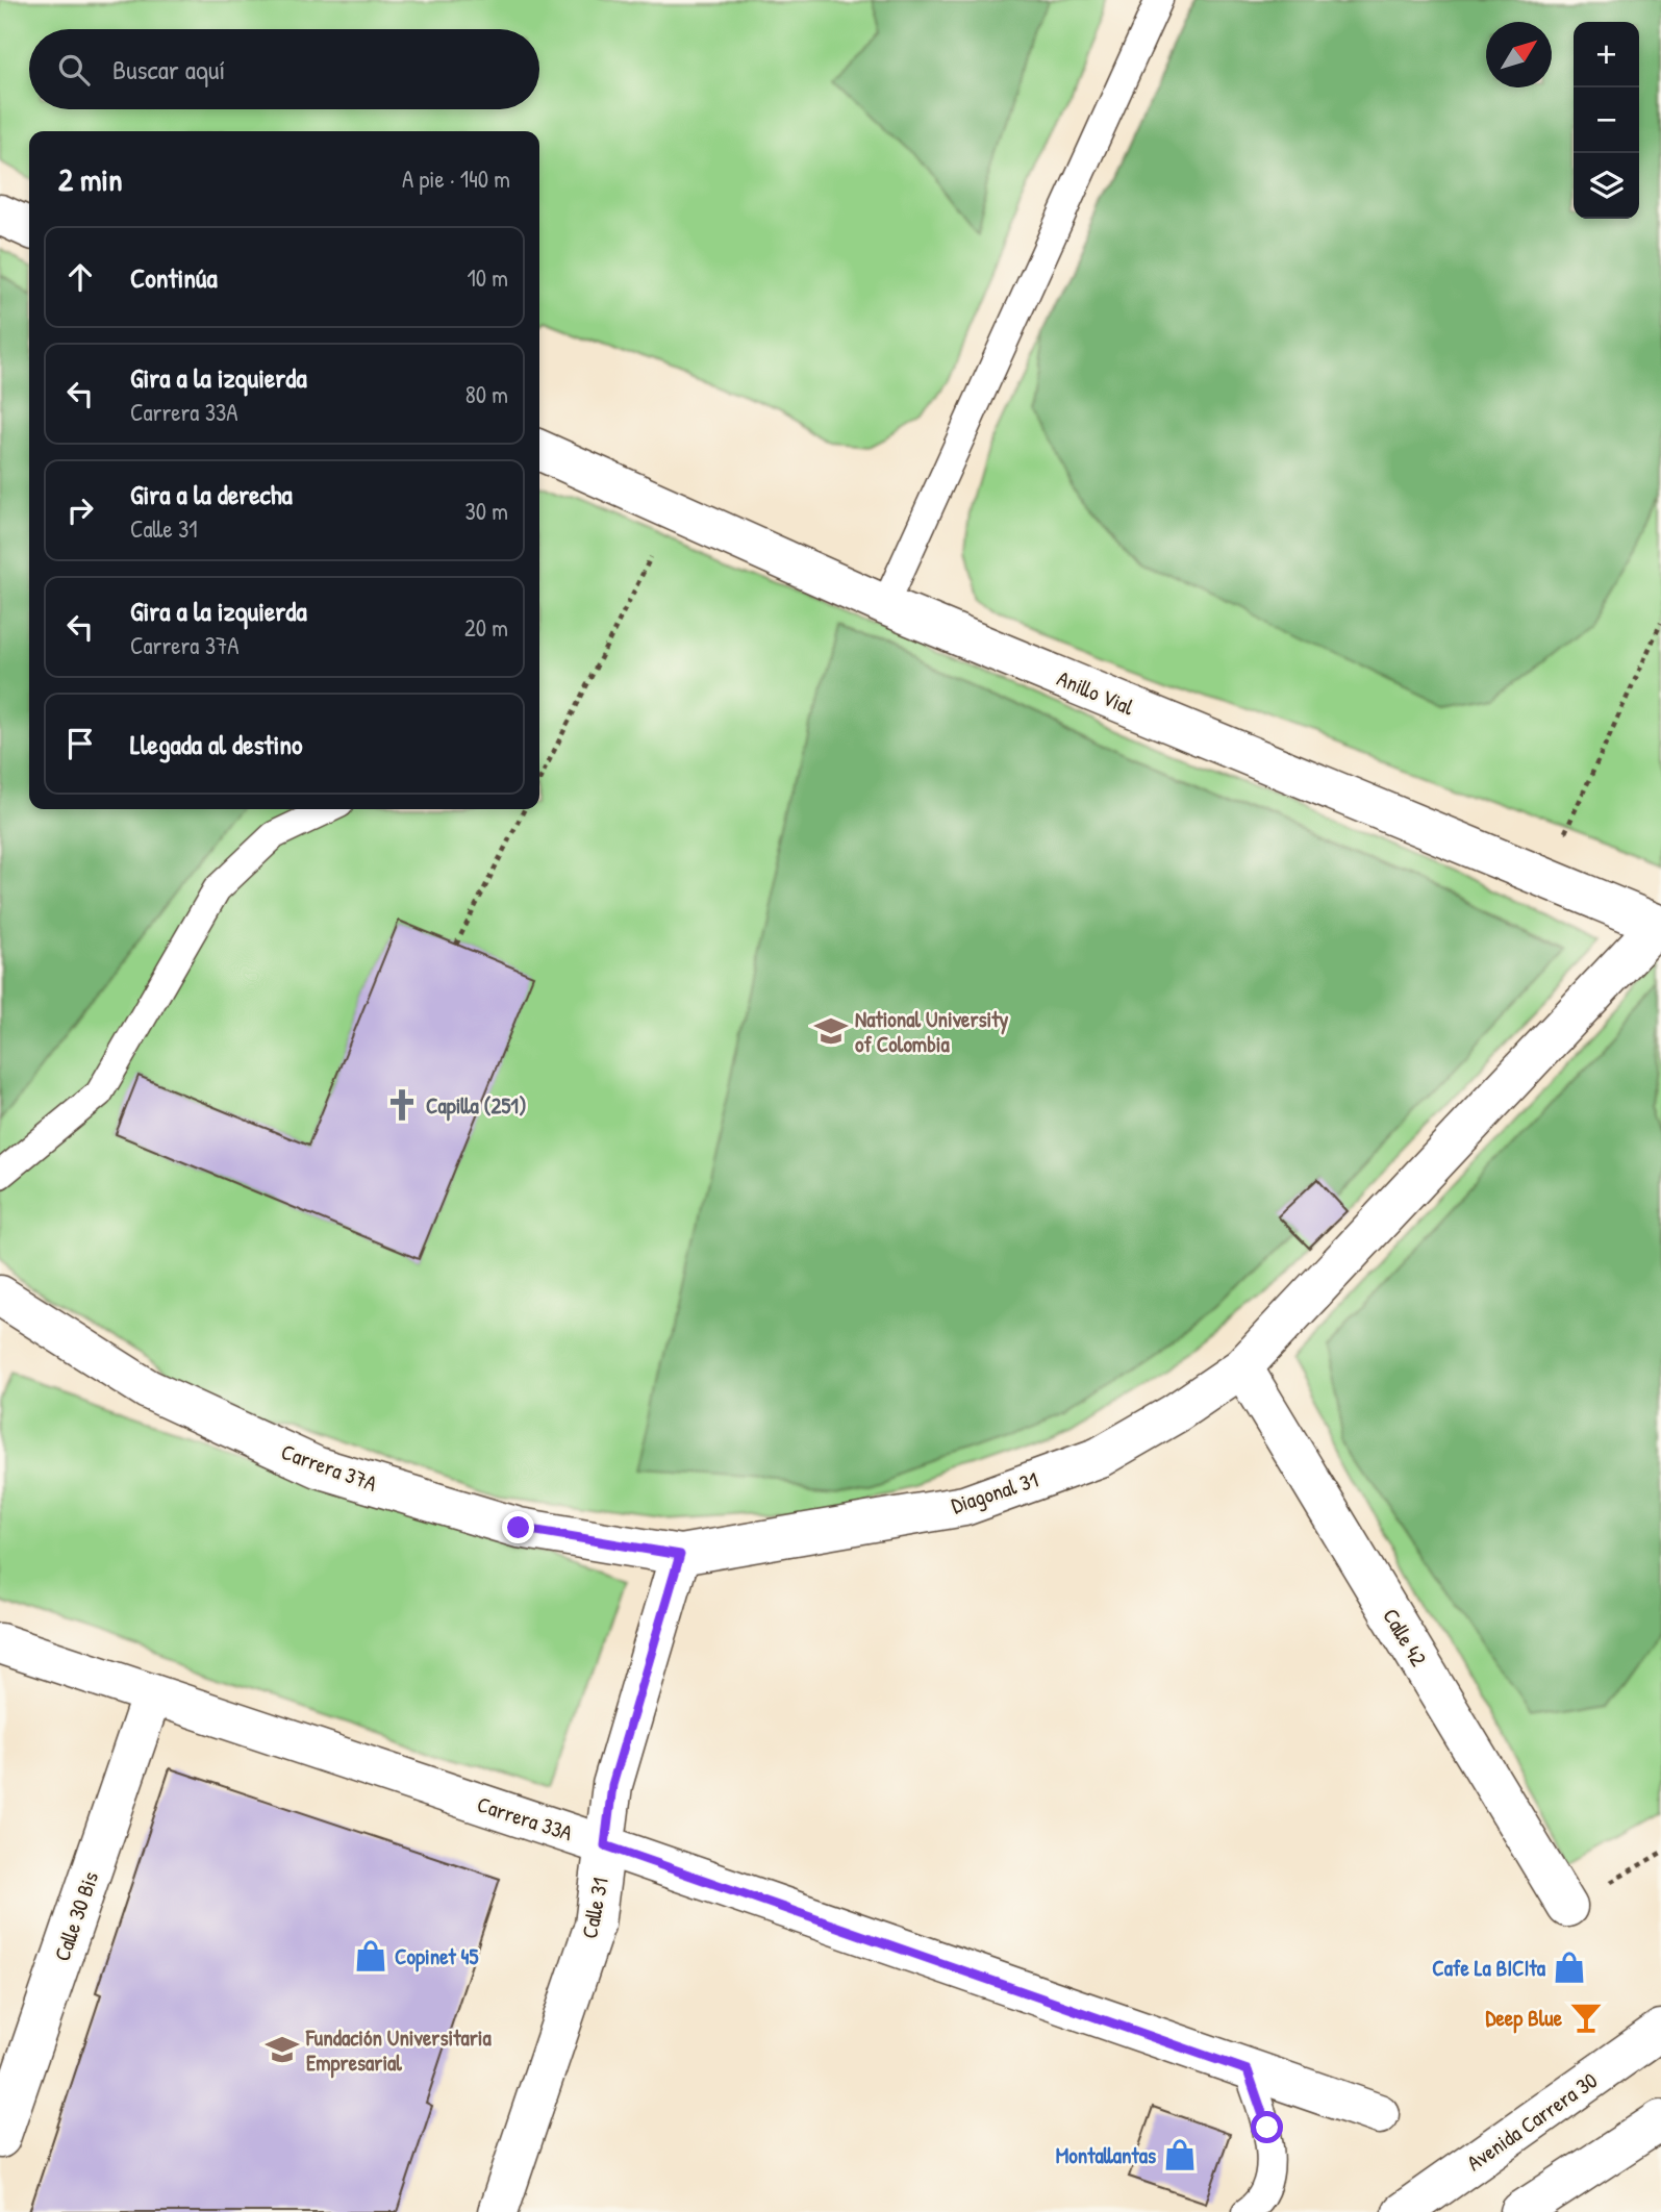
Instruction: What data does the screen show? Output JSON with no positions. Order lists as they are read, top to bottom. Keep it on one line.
{"streets":{"main road":["Anillo Vial","Carrera 37A","Diagonal 31","Calle 42","Carrera 33A","Calle 31","Calle 30 Bis","Avenida Carrera 30"]},"crossings":[["Anillo Vial","Diagonal 31"],["Carrera 37A","Diagonal 31"],["Carrera 37A","Calle 31"],["Diagonal 31","Calle 42"],["Diagonal 31","Calle 31"],["Carrera 33A","Calle 31"],["Carrera 33A","Calle 30 Bis"]],"places":{"school or university":["National University of Colombia","Fundación Universitaria Empresarial"],"church":["Capilla (251)"],"shop":["Copinet 45","Cafe La BICIta","Montallantas"],"bar":["Deep Blue"]},"north":"top right","page":{"map_buttons":["+","−"],"search":"Buscar aquí","heading":["2 min","A pie · 140 m"],"list":[["Continúa","10 m"],["Gira a la izquierda","Carrera 33A","80 m"],["Gira a la derecha","Calle 31","30 m"],["Gira a la izquierda","Carrera 37A","20 m"],"Llegada al destino"]}}
